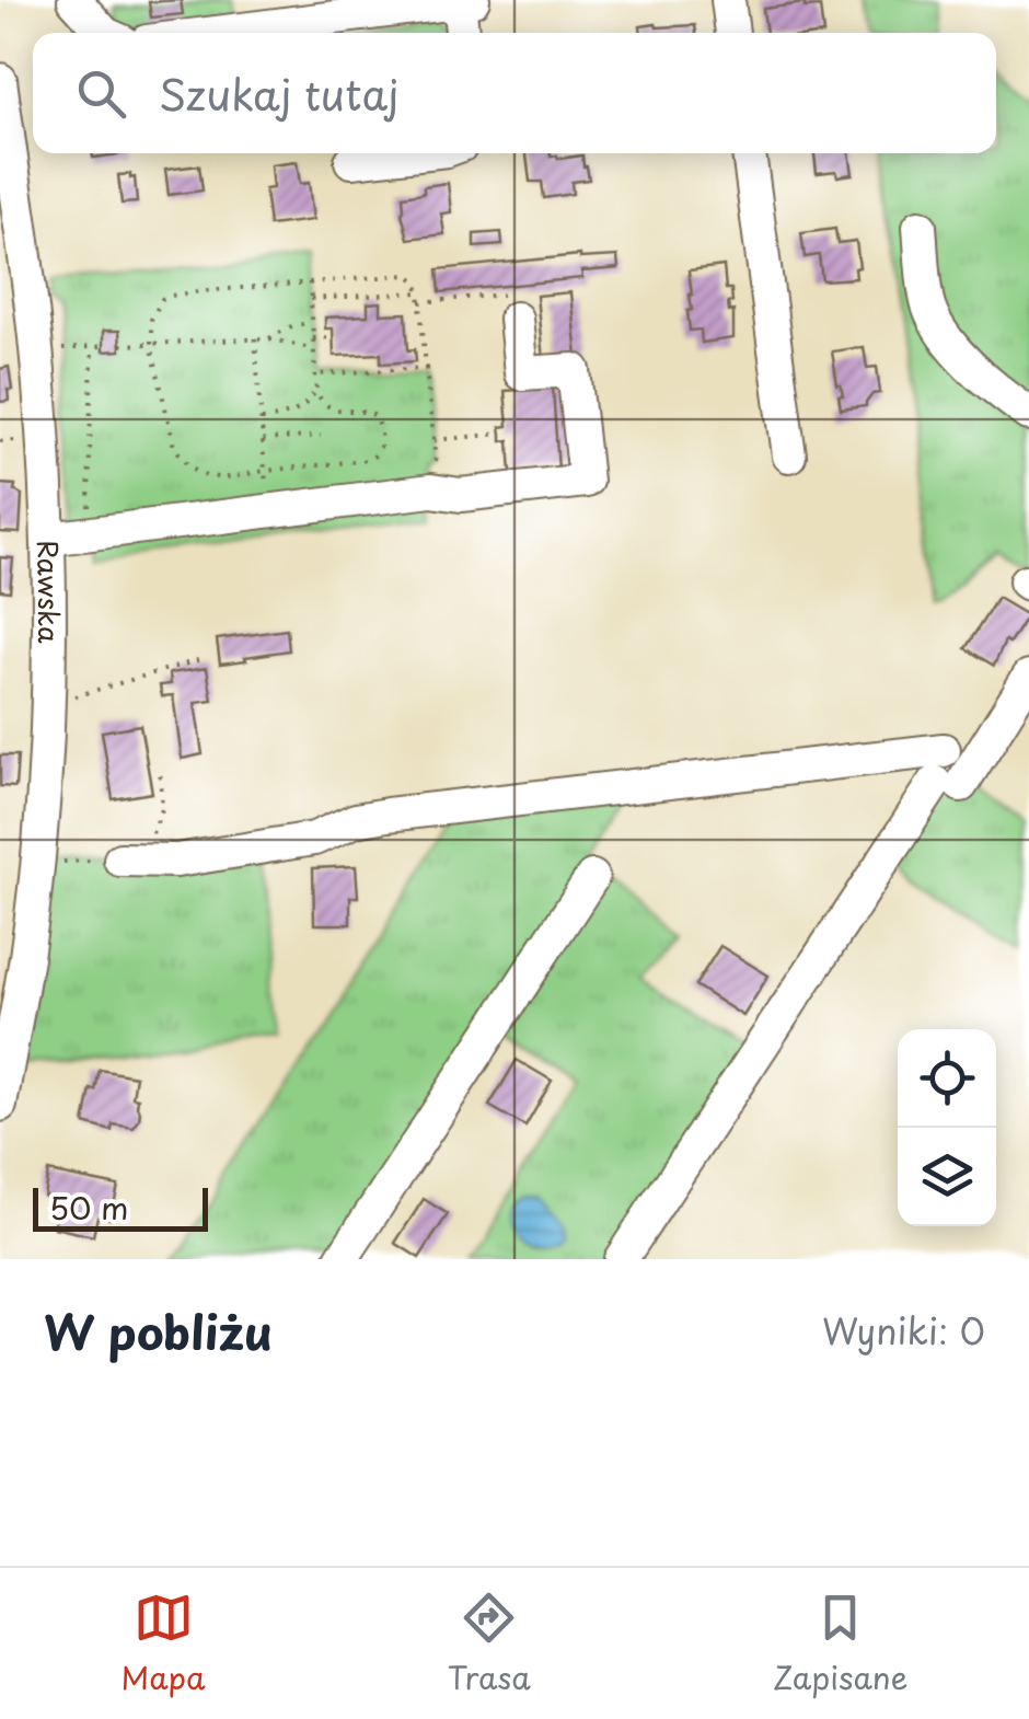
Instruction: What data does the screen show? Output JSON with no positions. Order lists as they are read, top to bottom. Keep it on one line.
{"streets":{"street":["Rawska"]},"scale_bar":"50 m","page":{"search":"Szukaj tutaj","scale":"50 m","heading":["W pobliżu","Wyniki: 0"],"nav":["Mapa","Trasa","Zapisane"]}}
